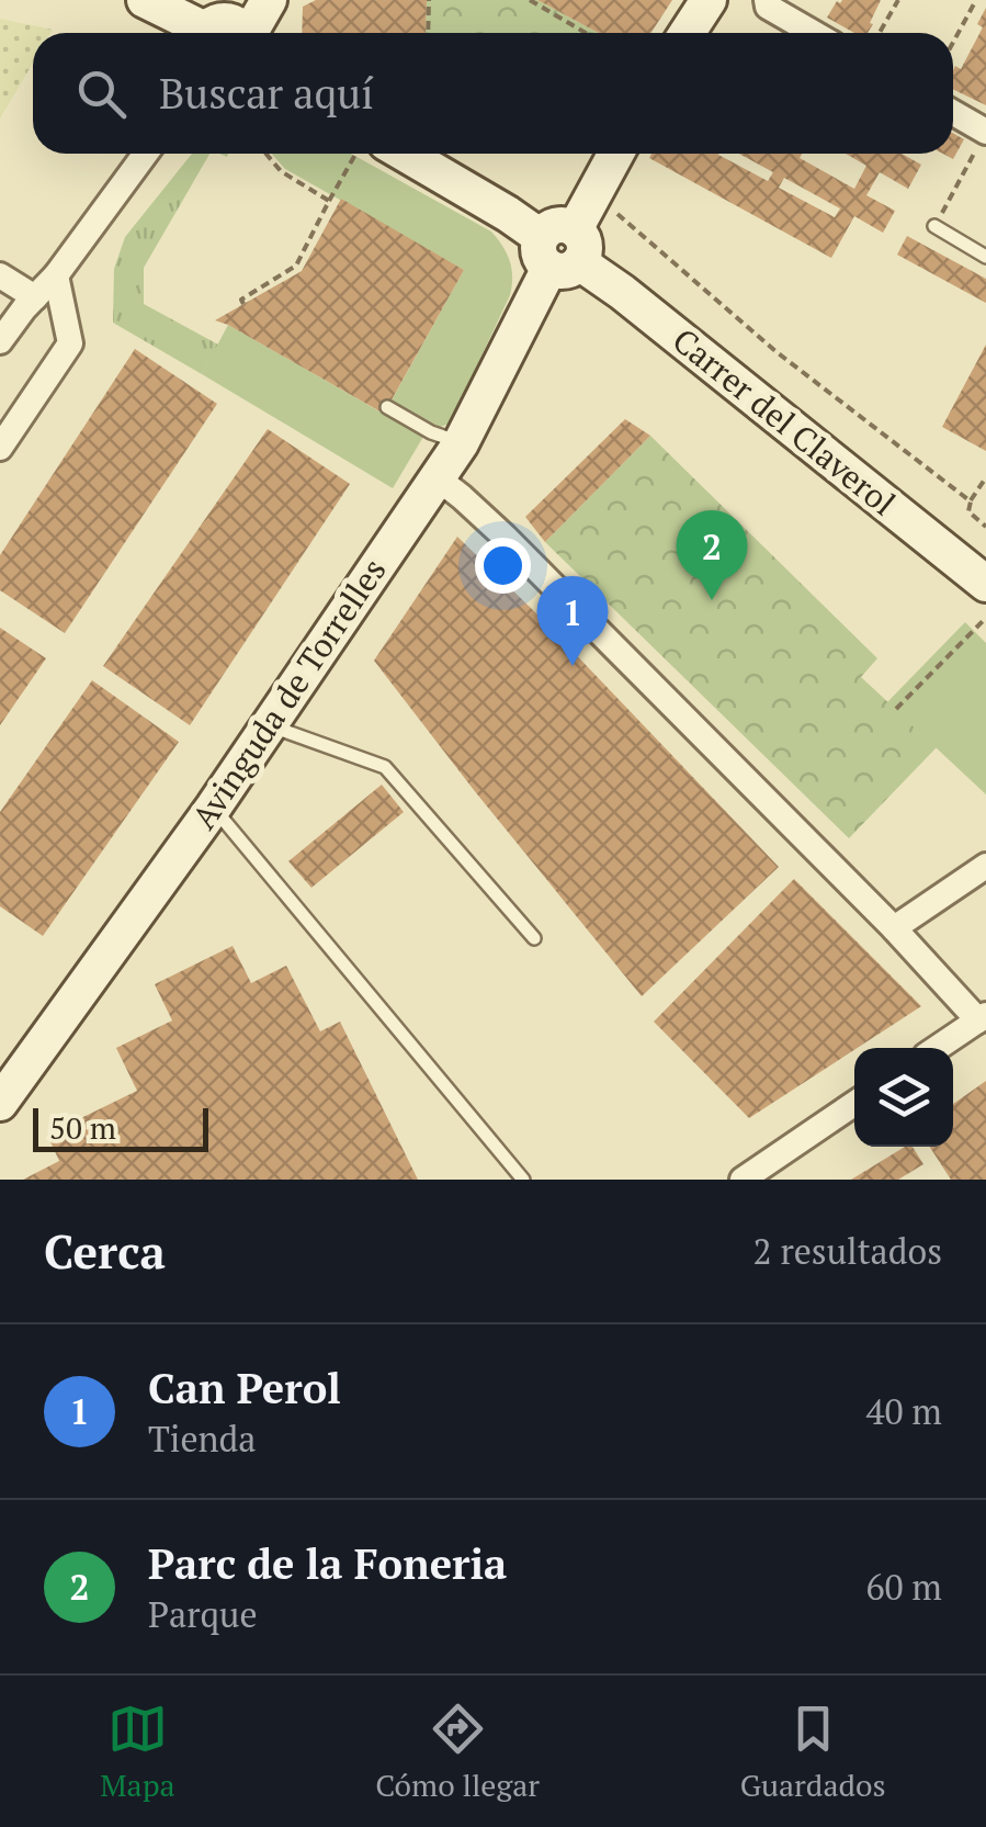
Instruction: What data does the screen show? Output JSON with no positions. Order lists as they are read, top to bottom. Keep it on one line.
{"streets":{"street":["Carrer del Claverol","Avinguda de Torrelles"]},"crossings":[["Carrer del Claverol","Avinguda de Torrelles"]],"scale_bar":"50 m","page":{"search":"Buscar aquí","pins":["2","1"],"scale":"50 m","heading":["Cerca","2 resultados"],"list":[{"mark":"1","name":"Can Perol","note":"Tienda","value":"40 m"},{"mark":"2","name":"Parc de la Foneria","note":"Parque","value":"60 m"}],"nav":["Mapa","Cómo llegar","Guardados"]}}
